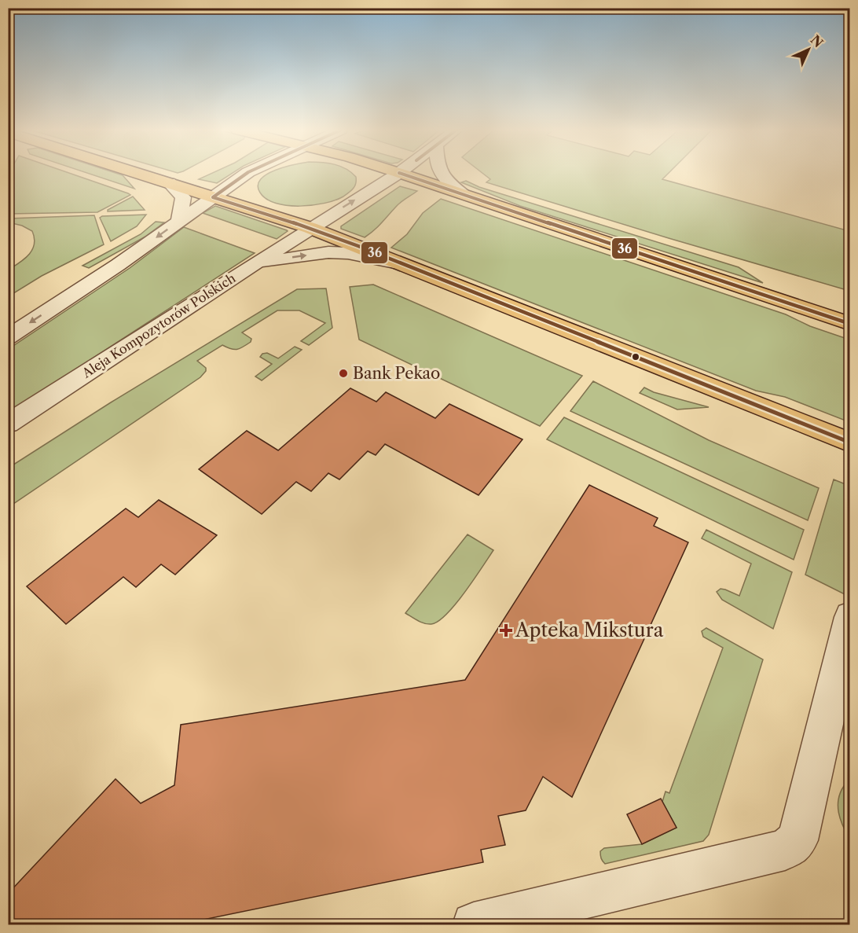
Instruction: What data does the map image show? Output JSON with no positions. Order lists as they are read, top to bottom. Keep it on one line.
{"streets":{"street":["Aleja Kompozytorów Polskich"]},"places":{"other":["Bank Pekao"],"health":["Apteka Mikstura"]},"lines":["transit line 36"],"north":"top right"}
